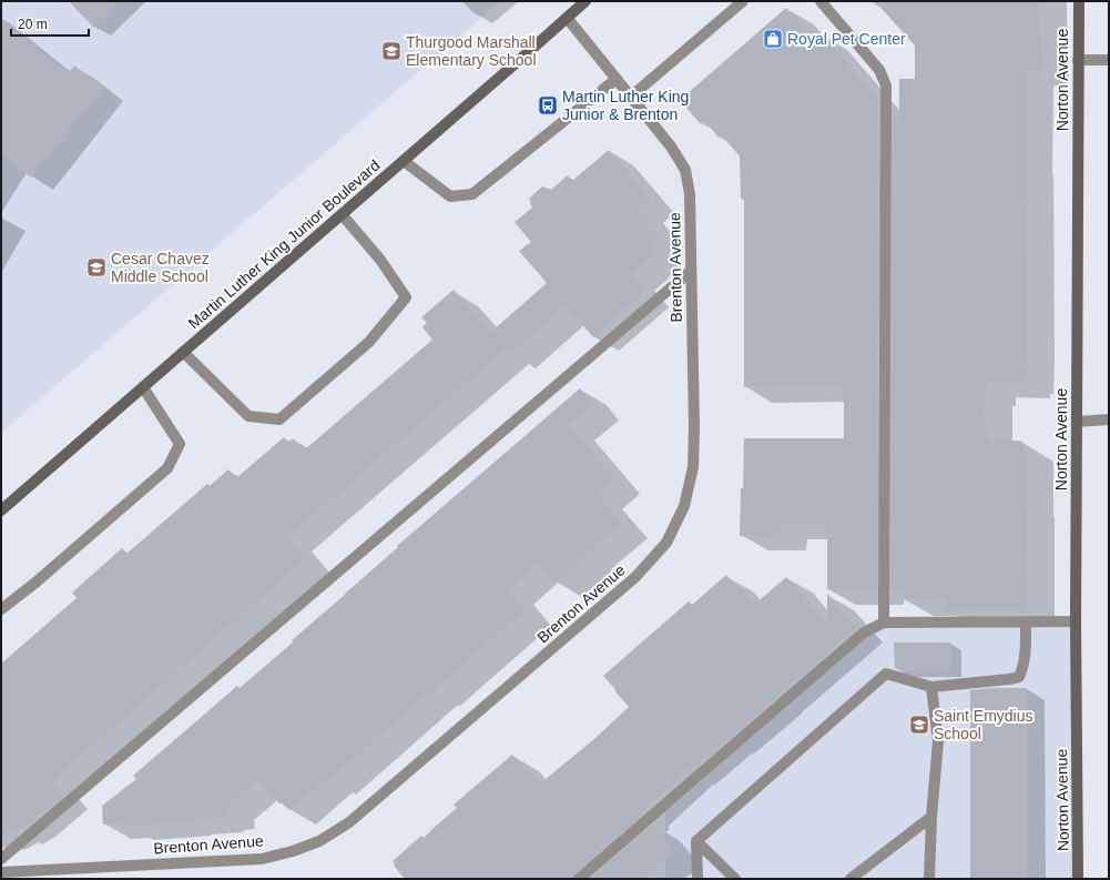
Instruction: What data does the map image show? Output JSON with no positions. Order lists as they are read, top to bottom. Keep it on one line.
{"streets":{"street":["Norton Avenue","Martin Luther King Junior Boulevard","Brenton Avenue"]},"crossings":[["Martin Luther King Junior Boulevard","Brenton Avenue"]],"places":{"shop":["Royal Pet Center"],"school or university":["Thurgood Marshall Elementary School","Cesar Chavez Middle School","Saint Emydius School"],"bus stop":["Martin Luther King Junior & Brenton"]},"scale_bar":"20 m"}
